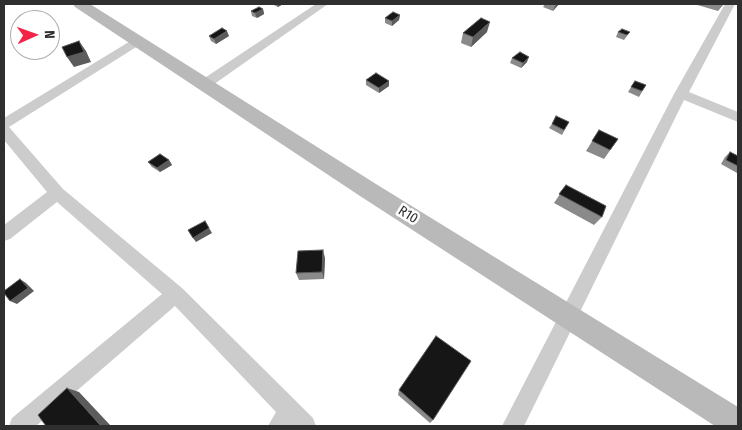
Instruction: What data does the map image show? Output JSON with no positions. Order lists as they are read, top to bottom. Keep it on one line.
{"streets":{"main road":["R10"]},"north":"right"}
